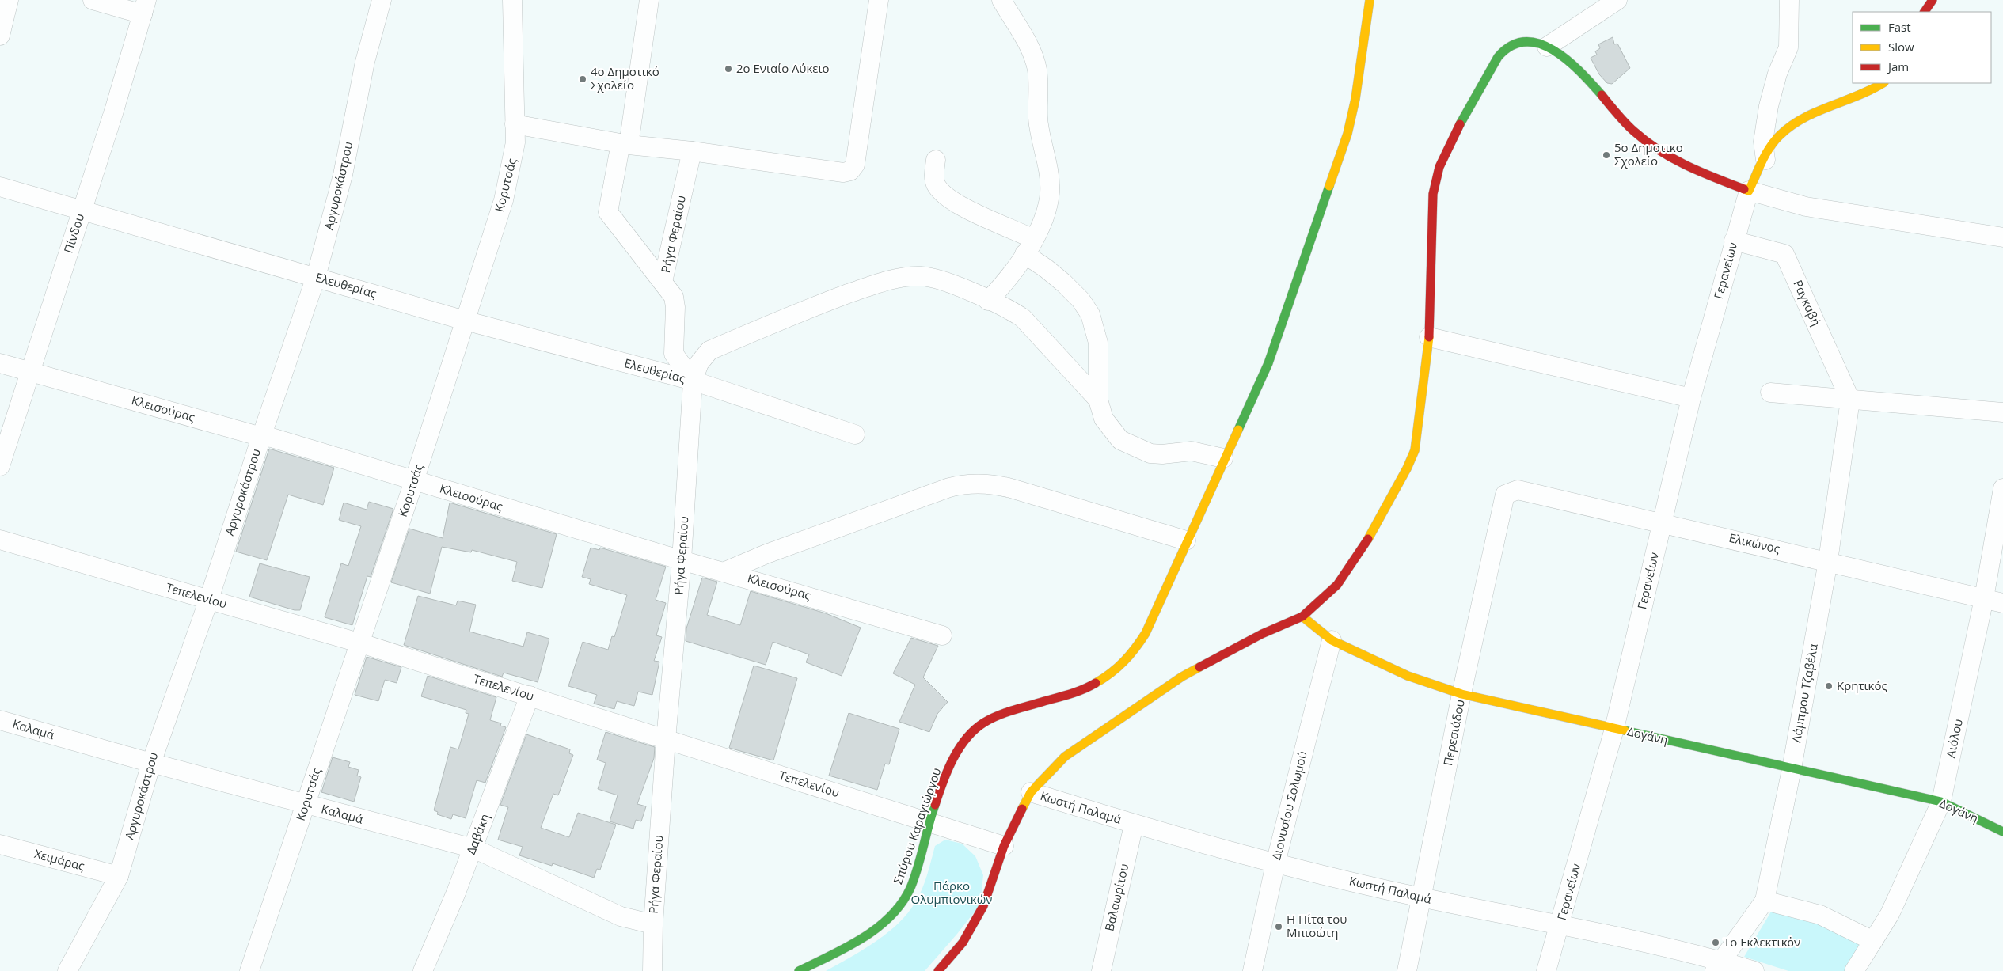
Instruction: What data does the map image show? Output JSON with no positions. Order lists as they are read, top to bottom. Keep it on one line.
{"streets":{"street":["Κορυτσάς","Αργυροκάστρου","Πίνδου","Ρήγα Φεραίου","Γερανείων","Ελευθερίας","Ραγκαβή","Κλεισούρας","Ελικώνος","Τεπελενίου","Λάμπρου Τζαβέλα","Καλαμά","Περεσιάδου","Δογάνη","Αιόλου","Διονυσίου Σολωμού","Κωστή Παλαμά","Σπύρου Καραγιώργου","Δαβάκη","Χειμάρας","Βαλαωρίτου"]},"crossings":[["Κορυτσάς","Ελευθερίας"],["Κορυτσάς","Κλεισούρας"],["Κορυτσάς","Τεπελενίου"],["Κορυτσάς","Καλαμά"],["Αργυροκάστρου","Ελευθερίας"],["Αργυροκάστρου","Κλεισούρας"],["Αργυροκάστρου","Τεπελενίου"],["Αργυροκάστρου","Καλαμά"],["Αργυροκάστρου","Χειμάρας"],["Πίνδου","Ελευθερίας"],["Πίνδου","Κλεισούρας"],["Ρήγα Φεραίου","Ελευθερίας"],["Ρήγα Φεραίου","Κλεισούρας"],["Ρήγα Φεραίου","Τεπελενίου"],["Ρήγα Φεραίου","Καλαμά"],["Γερανείων","Ραγκαβή"],["Γερανείων","Ελικώνος"],["Γερανείων","Δογάνη"],["Γερανείων","Κωστή Παλαμά"],["Ραγκαβή","Λάμπρου Τζαβέλα"],["Ελικώνος","Λάμπρου Τζαβέλα"],["Ελικώνος","Περεσιάδου"],["Ελικώνος","Αιόλου"],["Τεπελενίου","Σπύρου Καραγιώργου"],["Τεπελενίου","Δαβάκη"],["Λάμπρου Τζαβέλα","Δογάνη"],["Λάμπρου Τζαβέλα","Κωστή Παλαμά"],["Καλαμά","Δαβάκη"],["Περεσιάδου","Δογάνη"],["Περεσιάδου","Κωστή Παλαμά"],["Δογάνη","Αιόλου"],["Δογάνη","Διονυσίου Σολωμού"],["Διονυσίου Σολωμού","Κωστή Παλαμά"],["Κωστή Παλαμά","Βαλαωρίτου"]],"parks":["Πάρκο Ολυμπιονικών"],"places":["2ο Ενιαίο Λύκειο","4ο Δημοτικό Σχολείο","5o Δημοτικο Σχολείο","Κρητικός","Η Πίτα του Μπισώτη","Το Εκλεκτικὀν"],"legend":["Fast","Slow","Jam"]}
